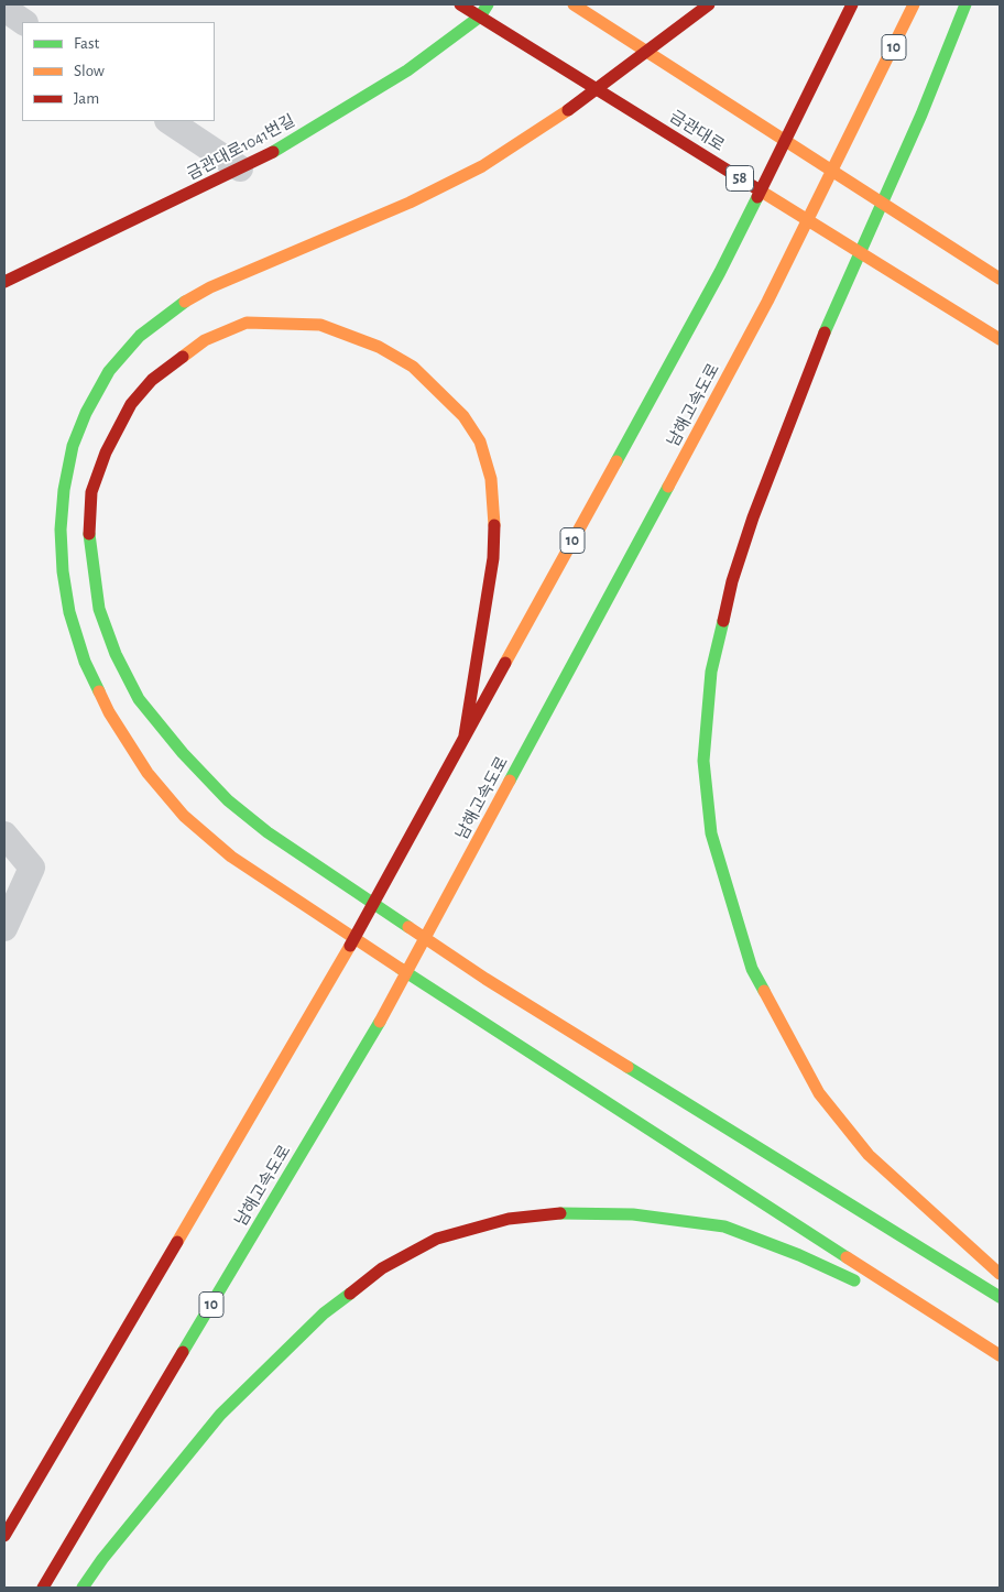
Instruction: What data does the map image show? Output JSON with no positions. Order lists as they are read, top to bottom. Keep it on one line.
{"streets":{"main road":["10","금관대로","금관대로1041번길","58","남해고속도로"]},"crossings":[["금관대로","금관대로1041번길"]],"legend":["Fast","Slow","Jam"]}
